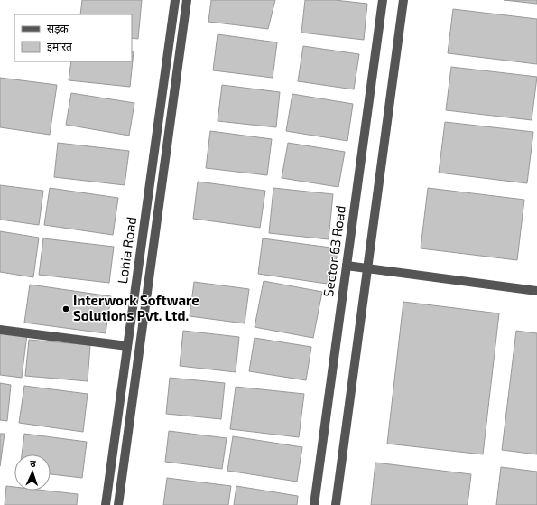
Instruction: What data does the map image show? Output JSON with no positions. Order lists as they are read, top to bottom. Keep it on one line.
{"streets":{"street":["Lohia Road","Sector 63 Road"]},"places":["Interwork Software Solutions Pvt. Ltd."],"legend":["सड़क","इमारत"],"north":"top"}
